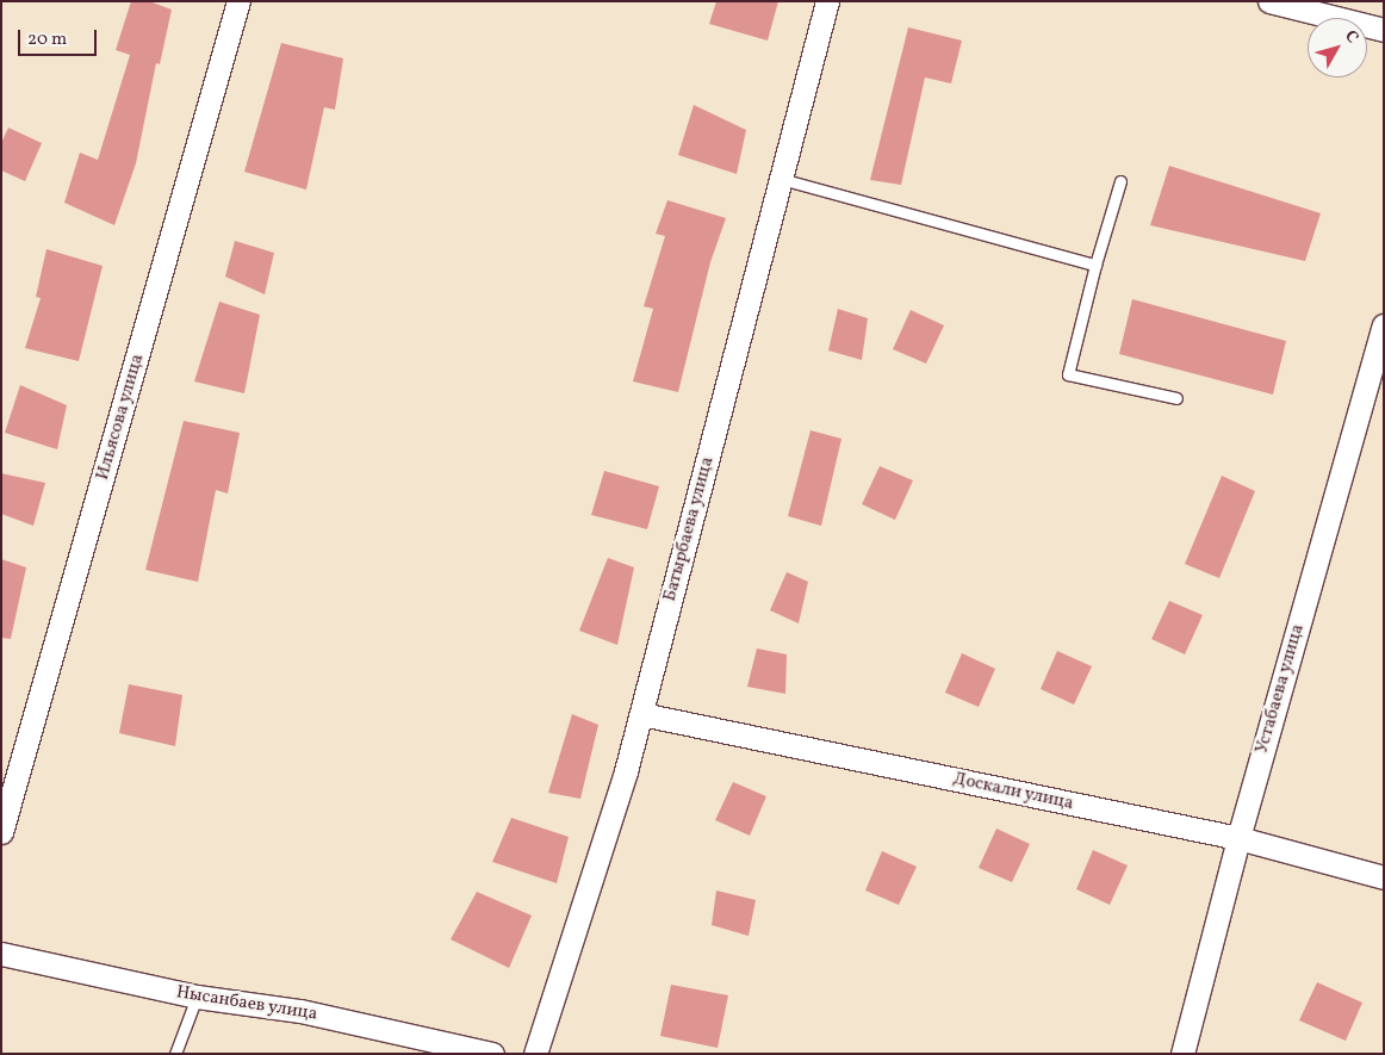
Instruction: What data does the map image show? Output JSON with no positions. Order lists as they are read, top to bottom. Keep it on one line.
{"streets":{"street":["Ильясова улица","Батырбаева улица","Устабаева улица","Доскали улица","Нысанбаев улица"]},"crossings":[["Батырбаева улица","Доскали улица"],["Устабаева улица","Доскали улица"]],"scale_bar":"20 m","north":"top right"}
